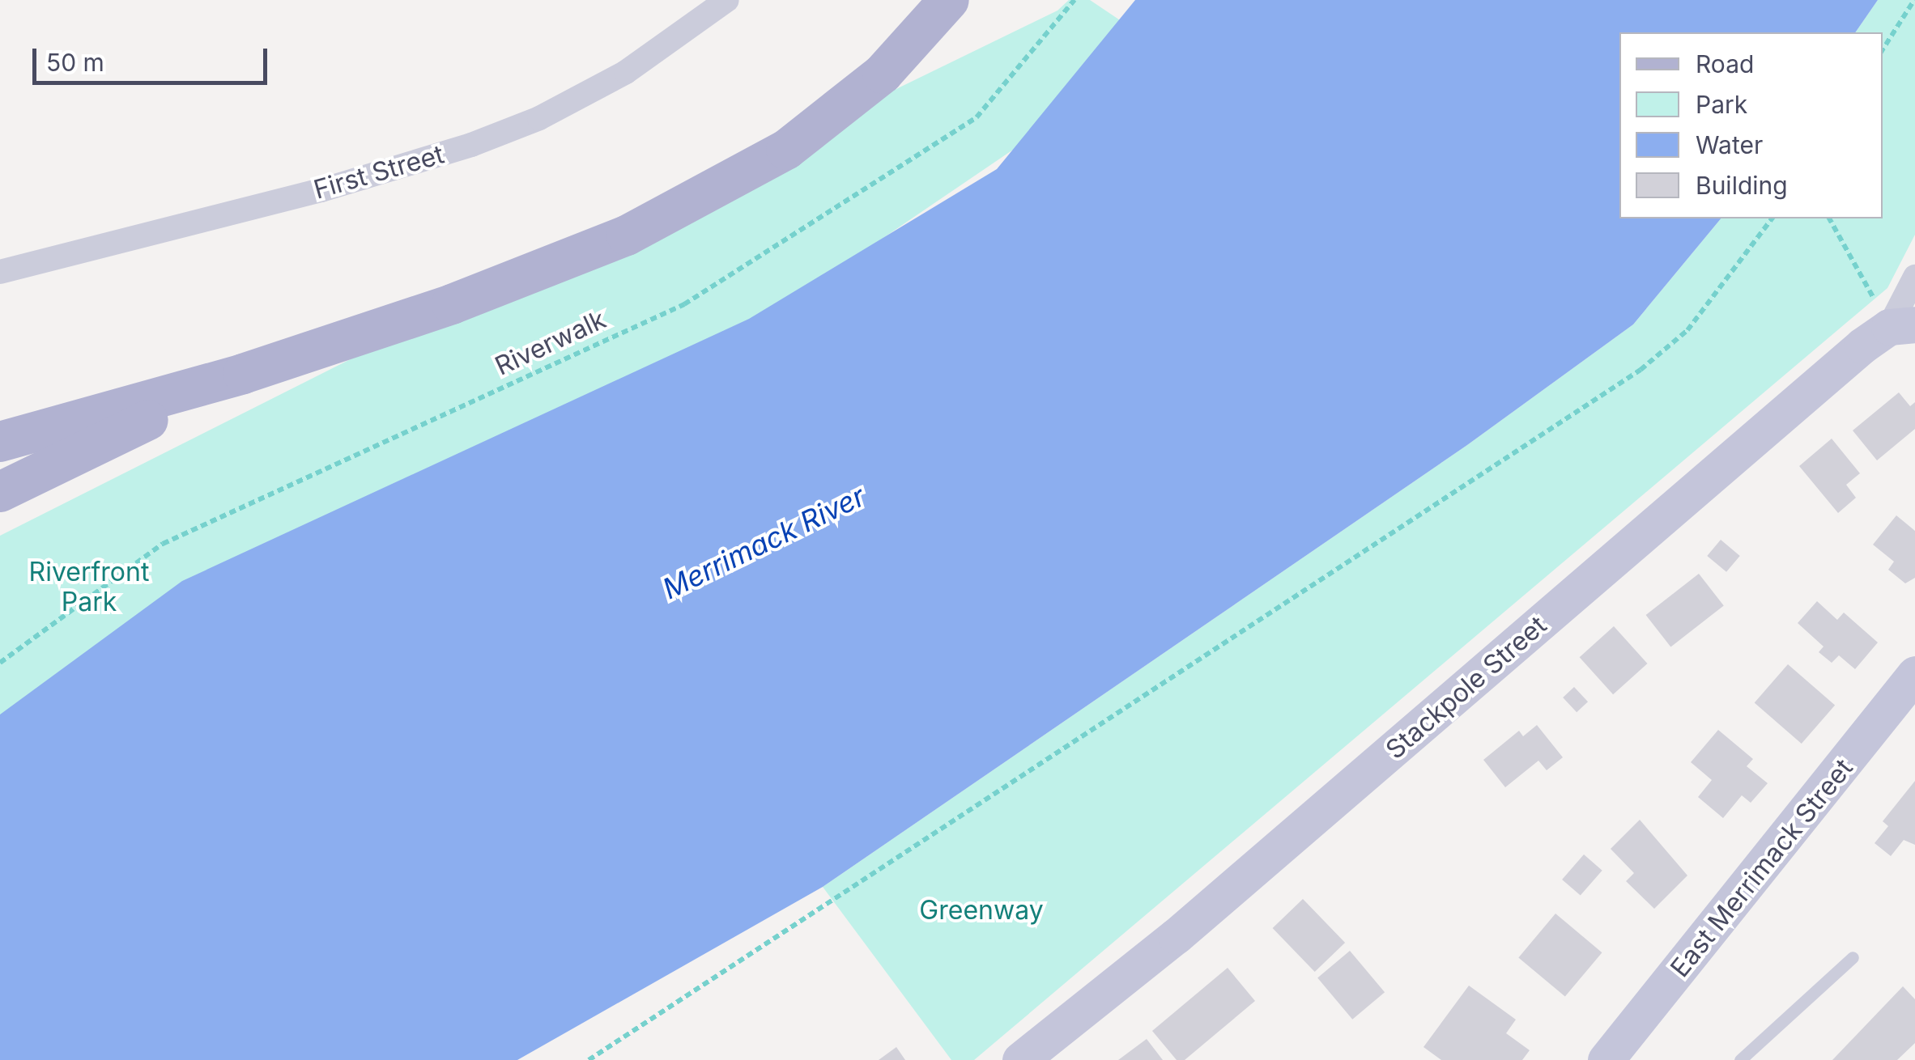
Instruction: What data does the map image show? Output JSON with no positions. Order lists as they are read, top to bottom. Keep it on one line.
{"streets":{"street":["First Street","Stackpole Street","East Merrimack Street"],"path":["Riverwalk"]},"water":["Merrimack River"],"parks":["Riverfront Park","Greenway"],"legend":["Road","Park","Water","Building"],"scale_bar":"50 m"}
